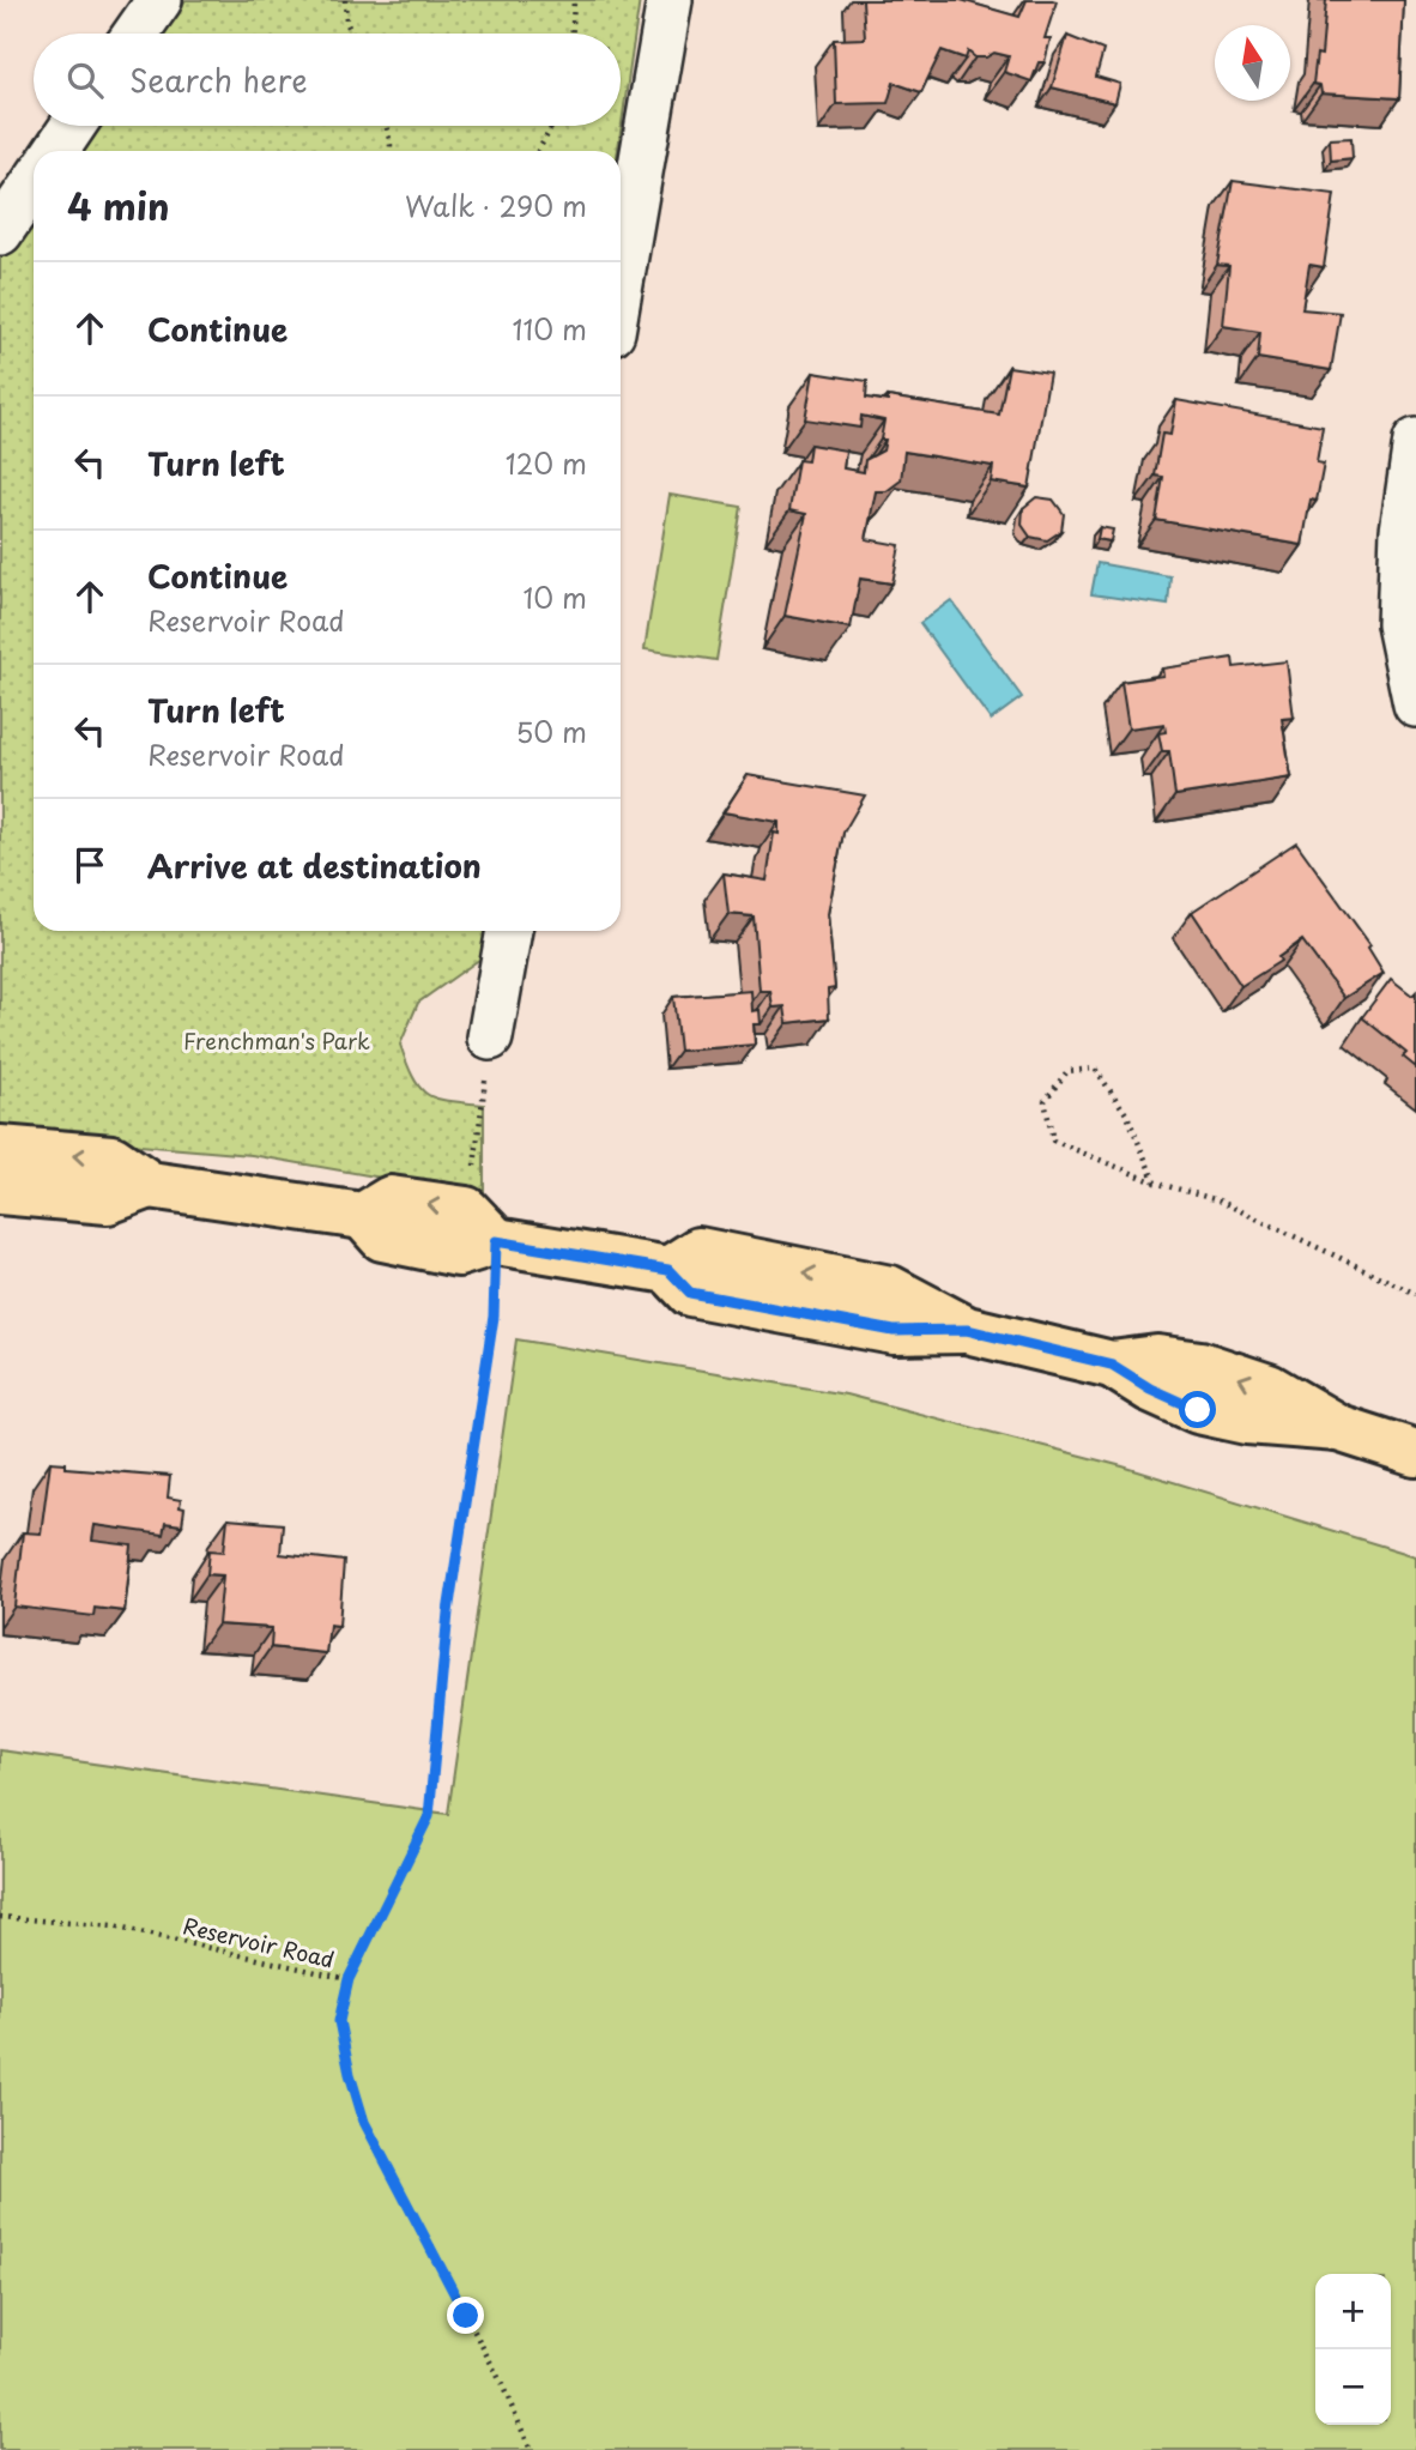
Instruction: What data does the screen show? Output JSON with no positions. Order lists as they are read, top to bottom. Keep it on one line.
{"streets":{"path":["Reservoir Road"]},"parks":["Frenchman's Park"],"north":"top","page":{"search":"Search here","heading":["4 min","Walk · 290 m"],"list":[["Continue","110 m"],["Turn left","120 m"],["Continue","Reservoir Road","10 m"],["Turn left","Reservoir Road","50 m"],"Arrive at destination"],"map_buttons":["+","−"]}}
